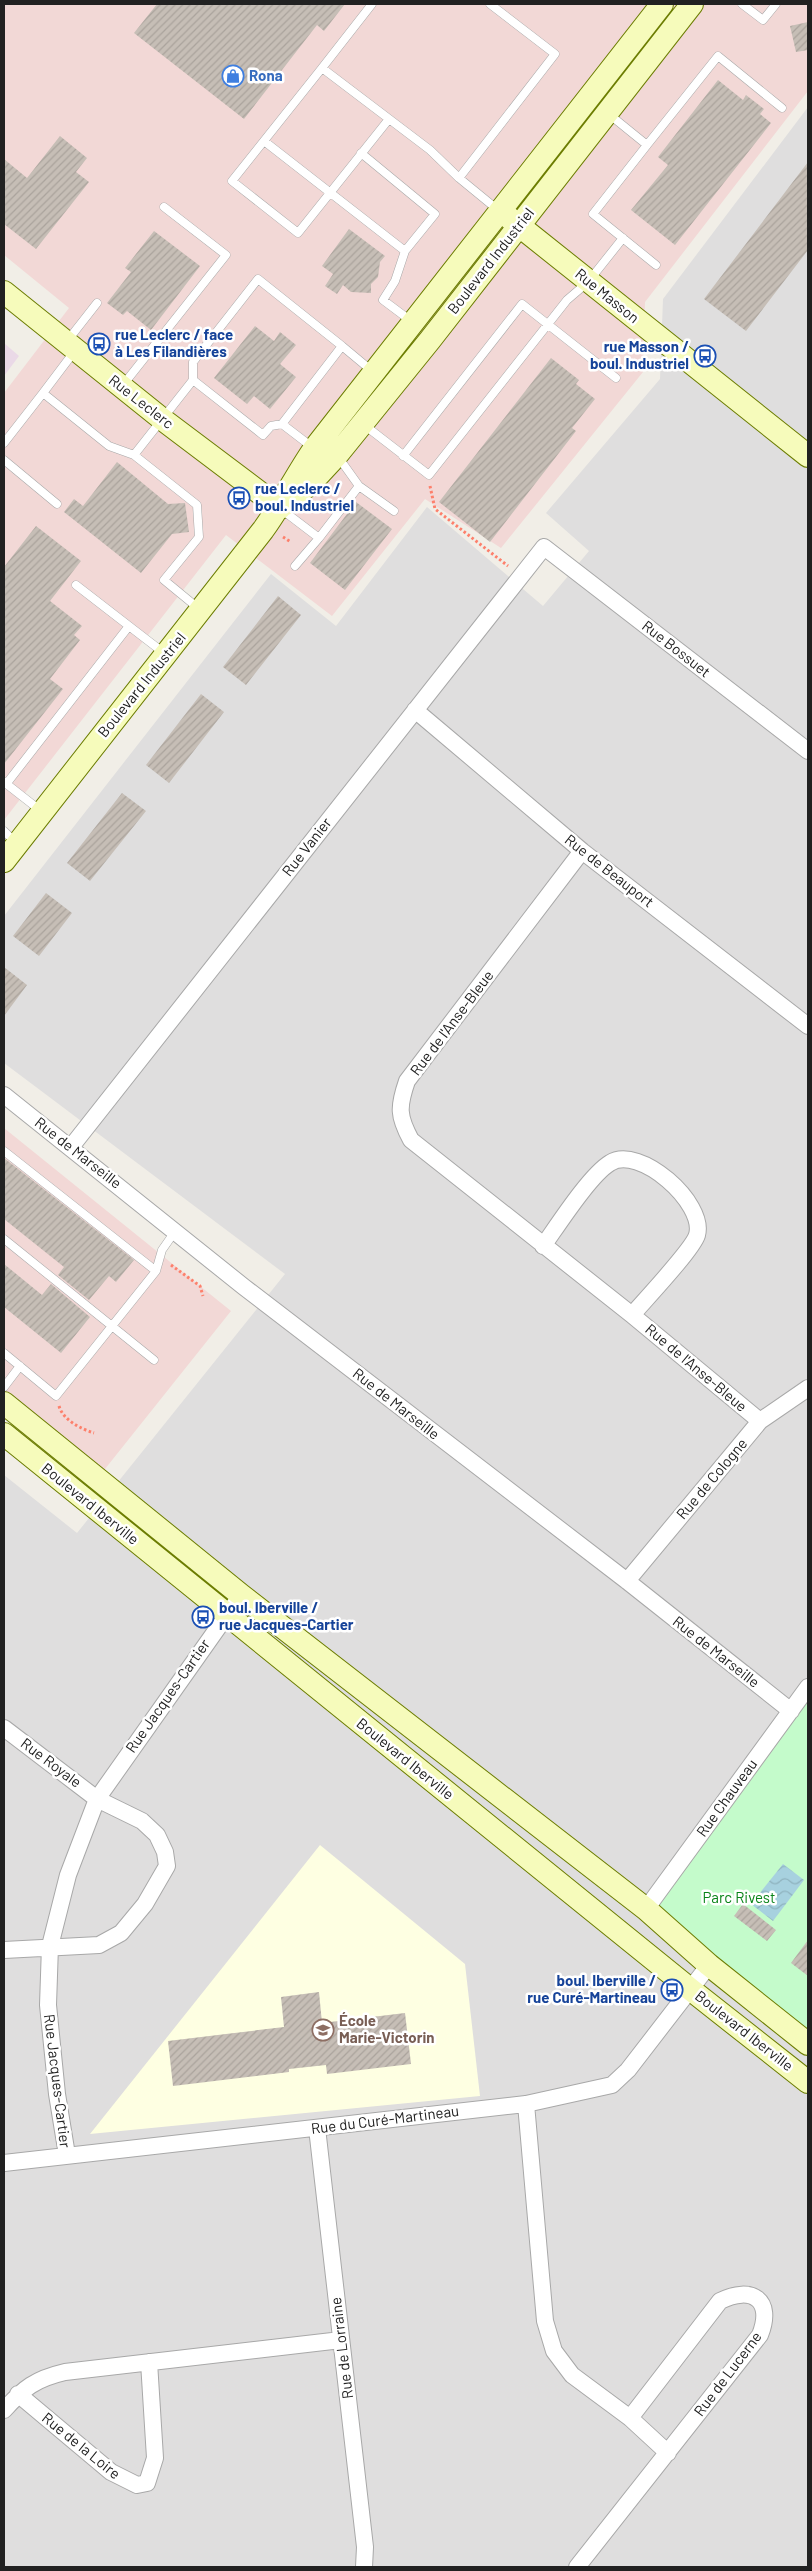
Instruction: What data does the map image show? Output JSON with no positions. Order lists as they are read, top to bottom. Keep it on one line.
{"streets":{"street":["Boulevard Industriel","Rue Masson","Rue Leclerc","Rue Bossuet","Rue Vanier","Rue de Beauport","Rue de l'Anse-Bleue","Rue de Marseille","Rue de Cologne","Boulevard Iberville","Rue Jacques-Cartier","Rue Royale","Rue Chauveau","Rue du Curé-Martineau","Rue de Lorraine","Rue de Lucerne","Rue de la Loire"]},"crossings":[["Boulevard Industriel","Rue Masson"],["Boulevard Industriel","Rue Leclerc"],["Rue Bossuet","Rue Vanier"],["Rue Vanier","Rue de Beauport"],["Rue Vanier","Rue de Marseille"],["Rue de Beauport","Rue de l'Anse-Bleue"],["Rue de l'Anse-Bleue","Rue de Cologne"],["Rue de Marseille","Rue de Cologne"],["Rue de Marseille","Rue Chauveau"],["Boulevard Iberville","Rue Jacques-Cartier"],["Boulevard Iberville","Rue Chauveau"],["Boulevard Iberville","Rue du Curé-Martineau"],["Rue Jacques-Cartier","Rue Royale"],["Rue Jacques-Cartier","Rue du Curé-Martineau"],["Rue du Curé-Martineau","Rue de Lorraine"]],"parks":["Parc Rivest"],"places":{"shop":["Rona"],"bus stop":["rue Leclerc / face à Les Filandières","rue Masson / boul. Industriel","rue Leclerc / boul. Industriel","boul. Iberville / rue Jacques-Cartier","boul. Iberville / rue Curé-Martineau"],"school or university":["École Marie-Victorin"]}}
